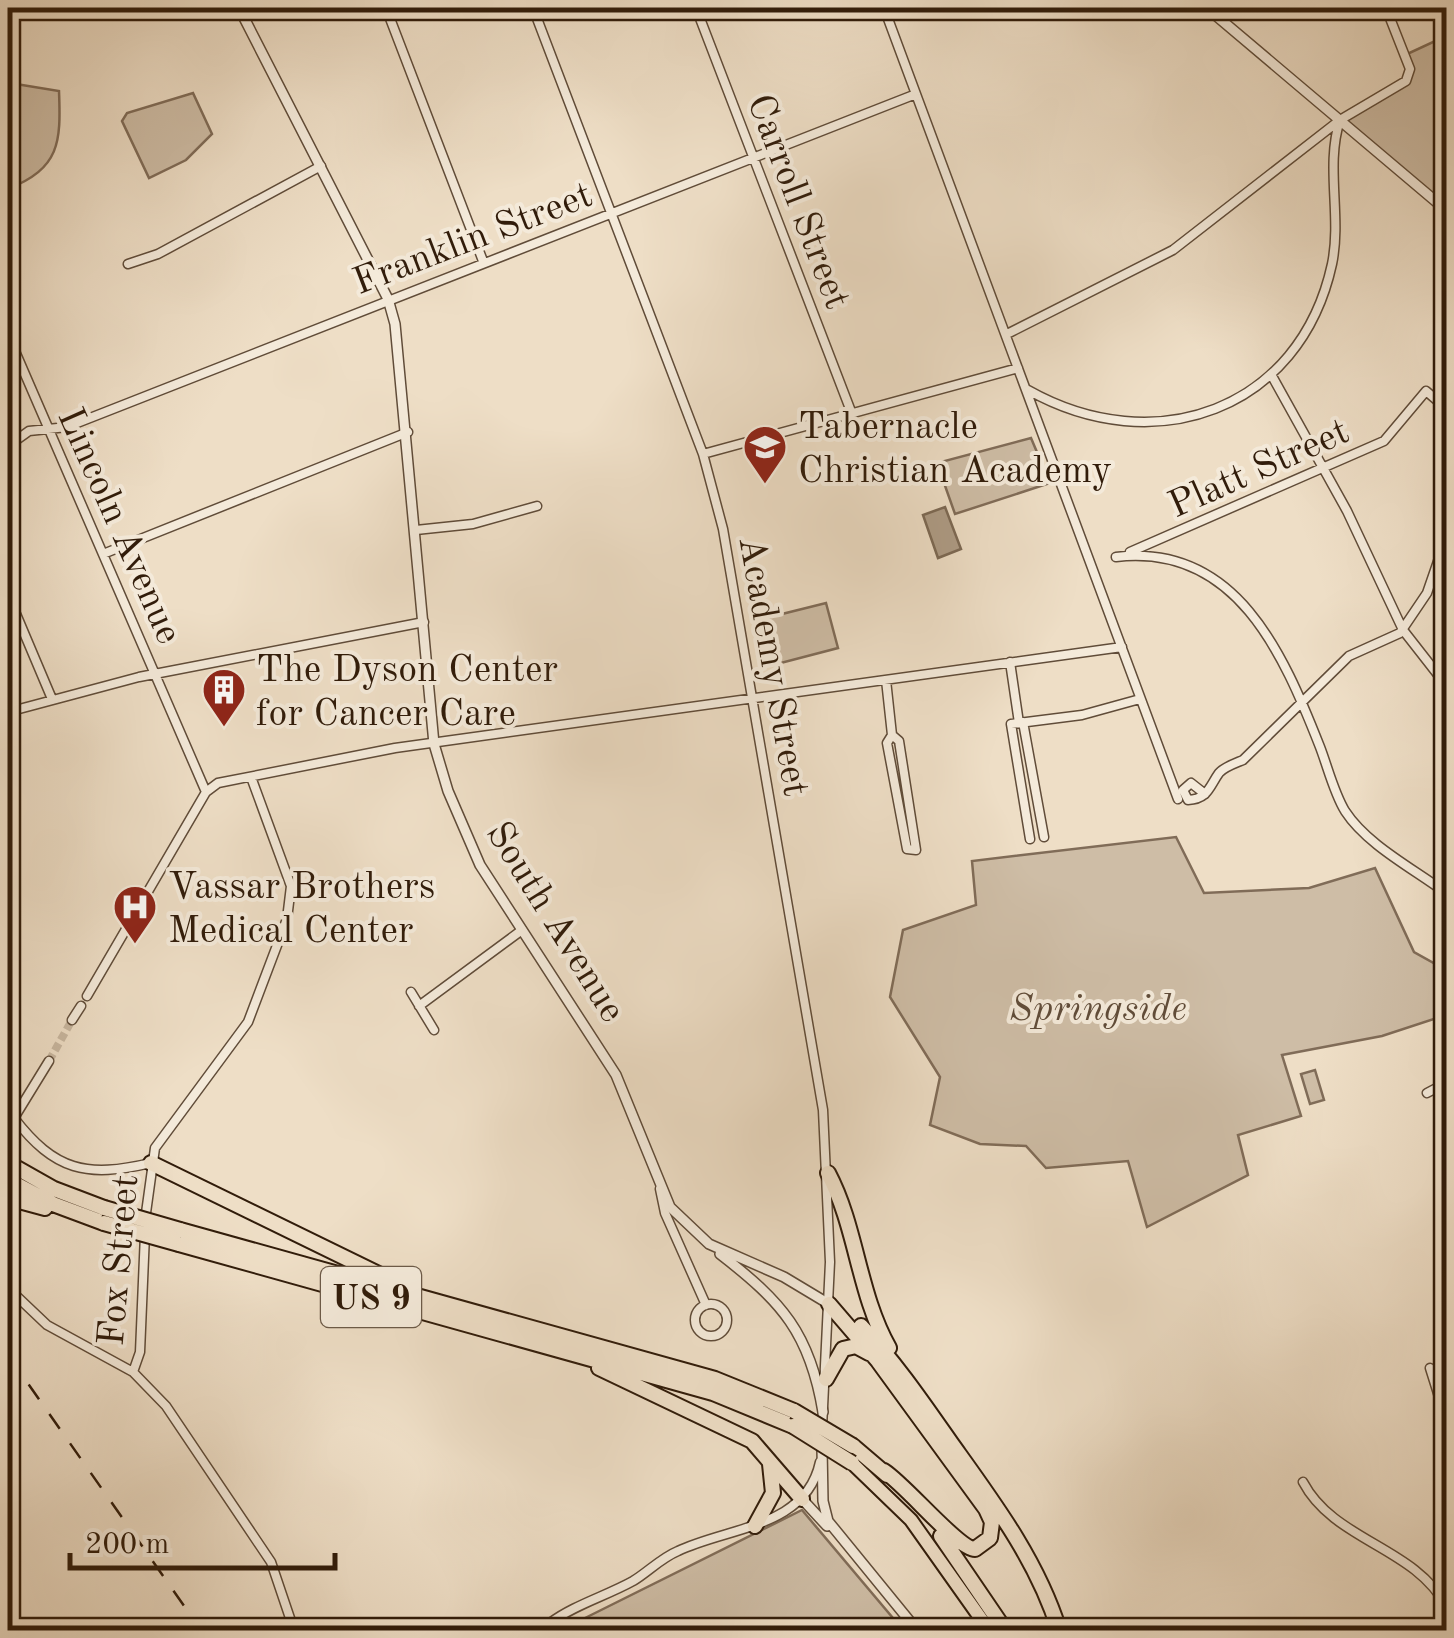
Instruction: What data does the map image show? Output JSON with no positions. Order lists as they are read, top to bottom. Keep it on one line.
{"streets":{"highway":["US 9"],"street":["Carroll Street","Franklin Street","Platt Street","Lincoln Avenue","Academy Street","South Avenue","Fox Street"]},"crossings":[["Carroll Street","Franklin Street"],["Franklin Street","Lincoln Avenue"],["Franklin Street","Academy Street"],["Franklin Street","South Avenue"],["Academy Street","South Avenue"]],"parks":["Springside"],"places":{"school or university":["Tabernacle Christian Academy"],"building":["The Dyson Center for Cancer Care"],"hospital":["Vassar Brothers Medical Center"]},"scale_bar":"200 m"}
